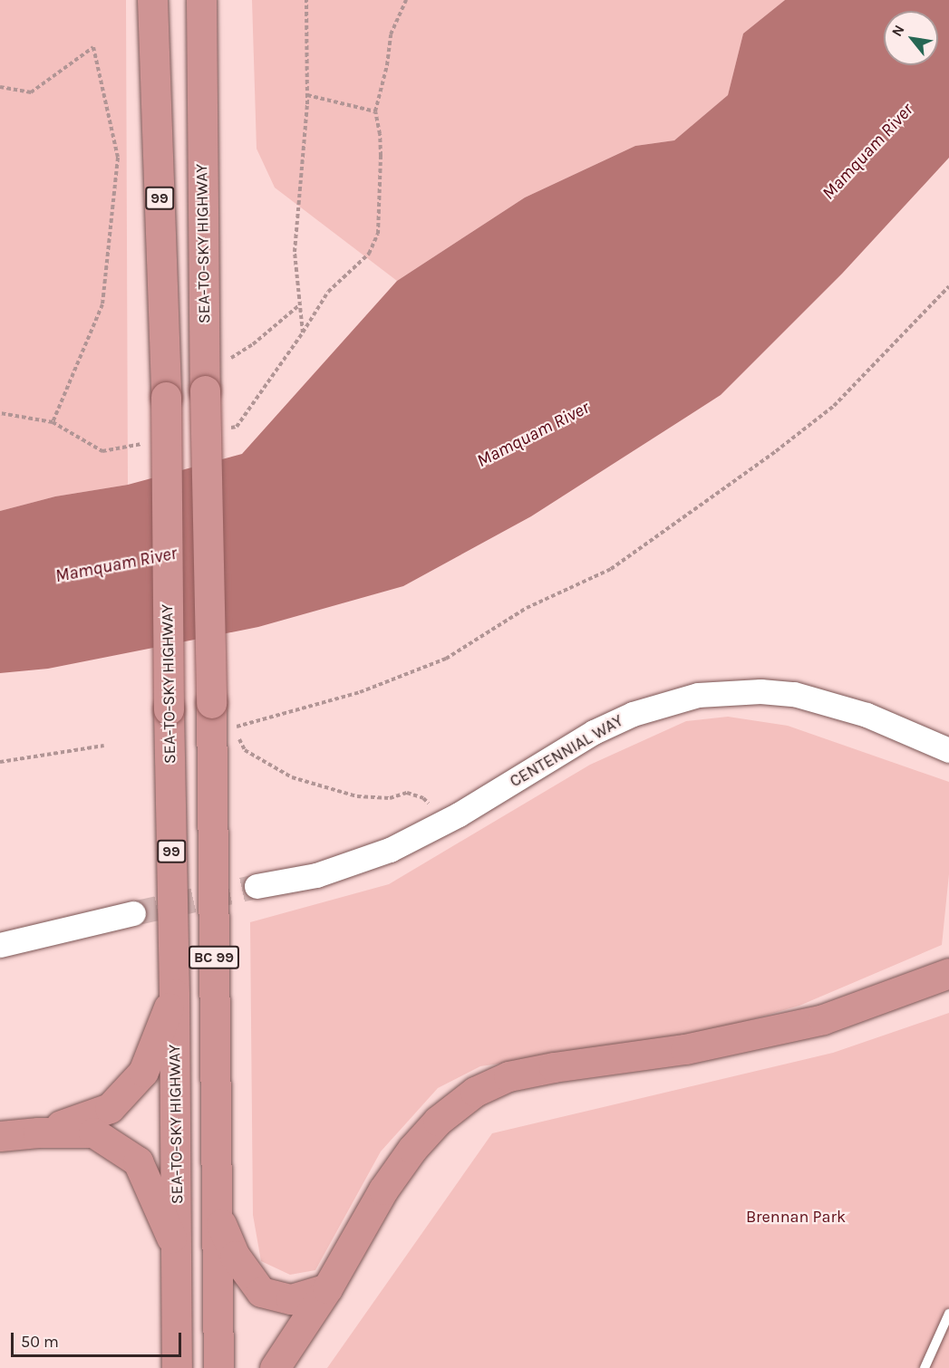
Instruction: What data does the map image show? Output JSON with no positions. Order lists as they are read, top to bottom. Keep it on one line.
{"streets":{"highway":["99","SEA-TO-SKY HIGHWAY","BC 99"],"street":["CENTENNIAL WAY"]},"water":["Mamquam River"],"parks":["Brennan Park"],"scale_bar":"50 m","north":"top left"}
